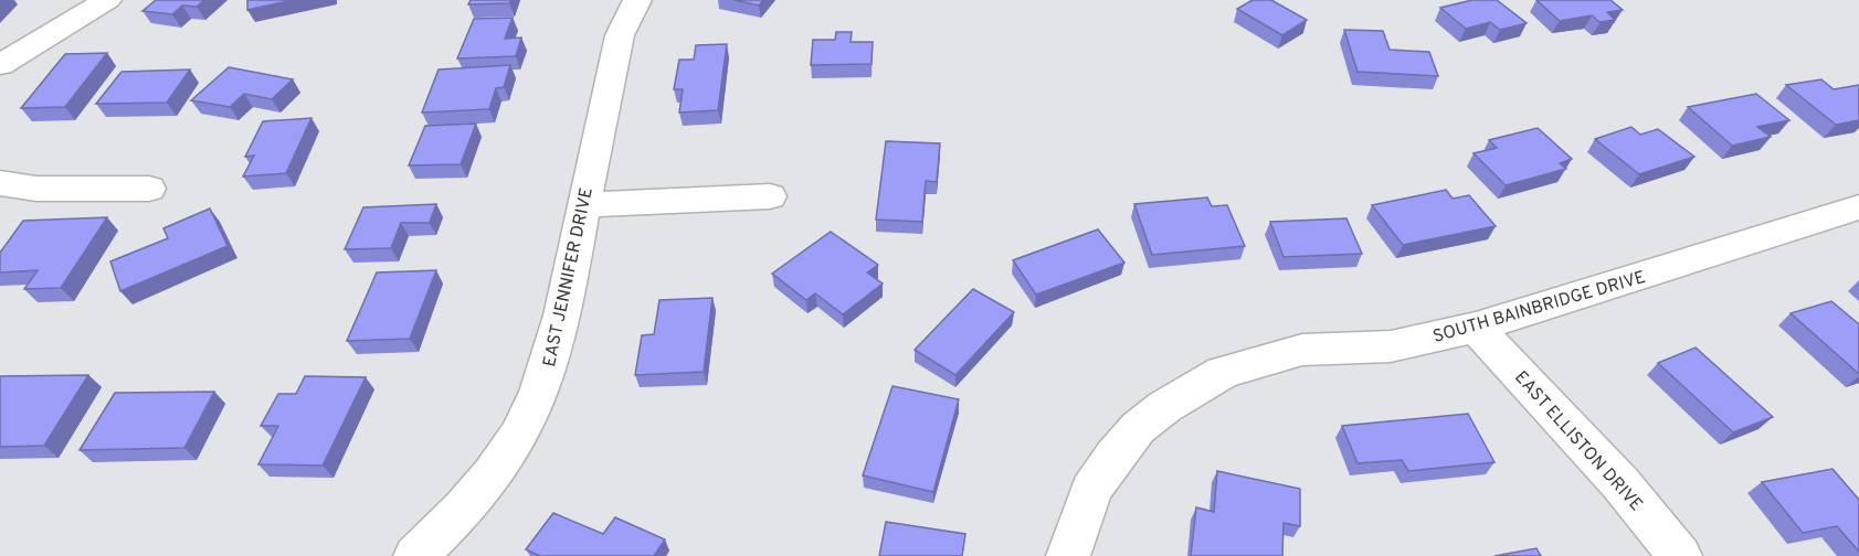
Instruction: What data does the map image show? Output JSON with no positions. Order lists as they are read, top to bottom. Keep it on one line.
{"streets":{"street":["EAST JENNIFER DRIVE","SOUTH BAINBRIDGE DRIVE","EAST ELLISTON DRIVE"]},"crossings":[["SOUTH BAINBRIDGE DRIVE","EAST ELLISTON DRIVE"]]}
